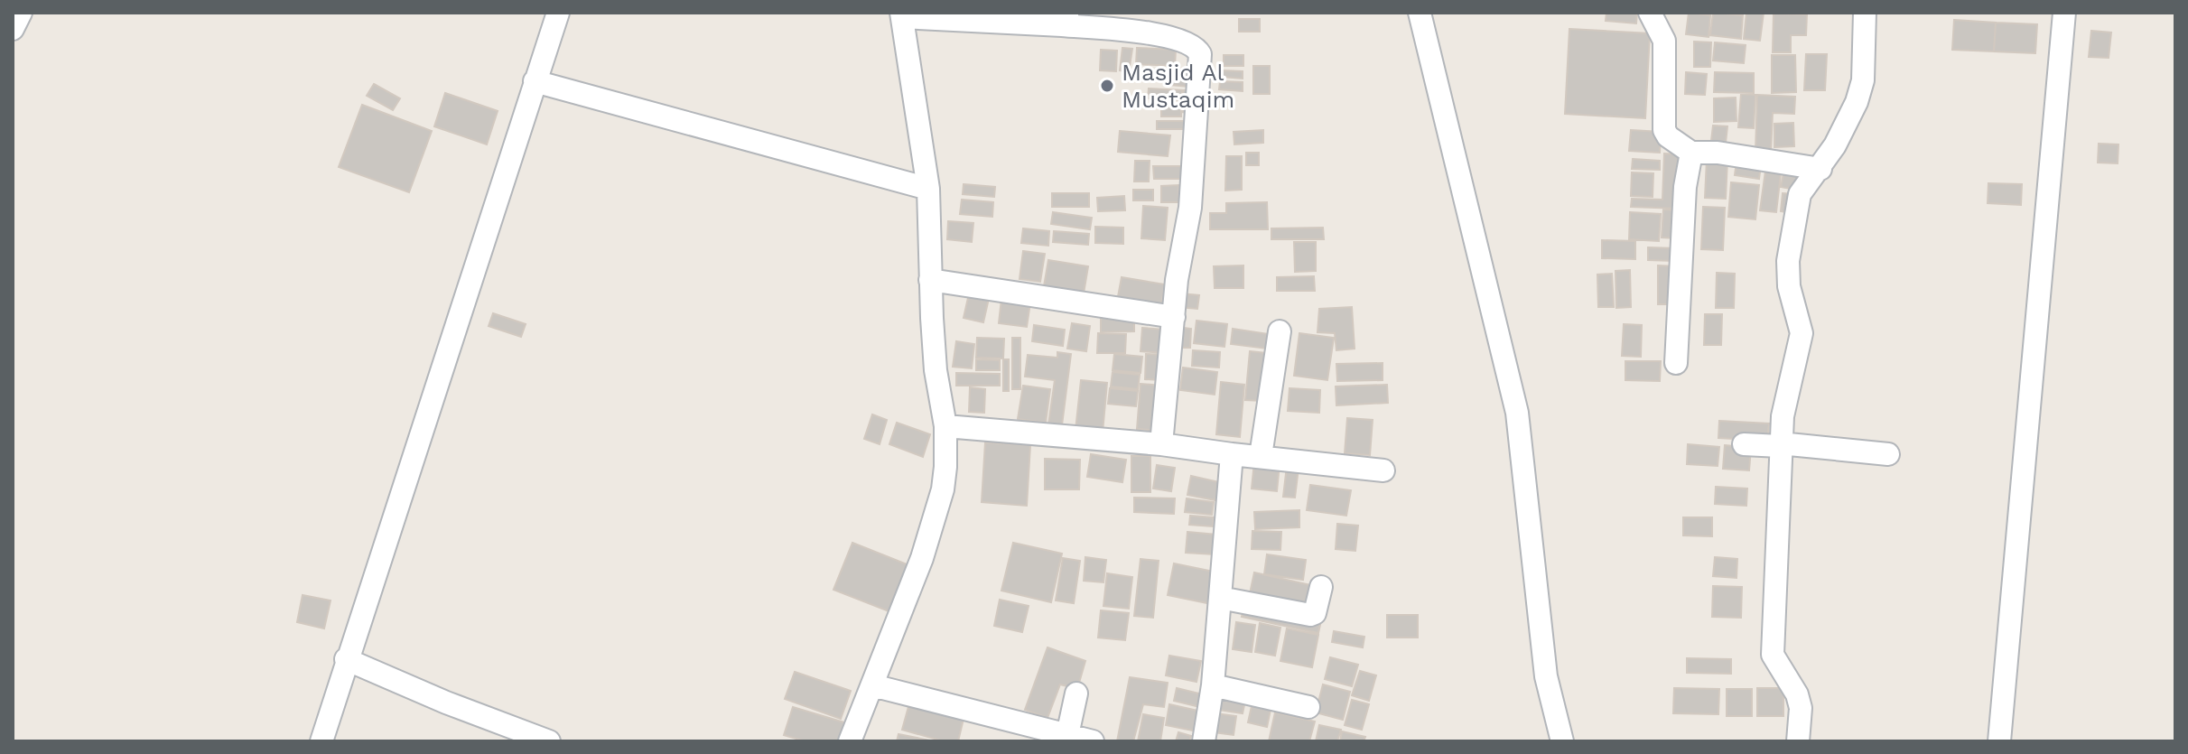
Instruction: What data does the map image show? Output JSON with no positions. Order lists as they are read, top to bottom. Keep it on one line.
{"places":["Masjid Al Mustaqim"]}
